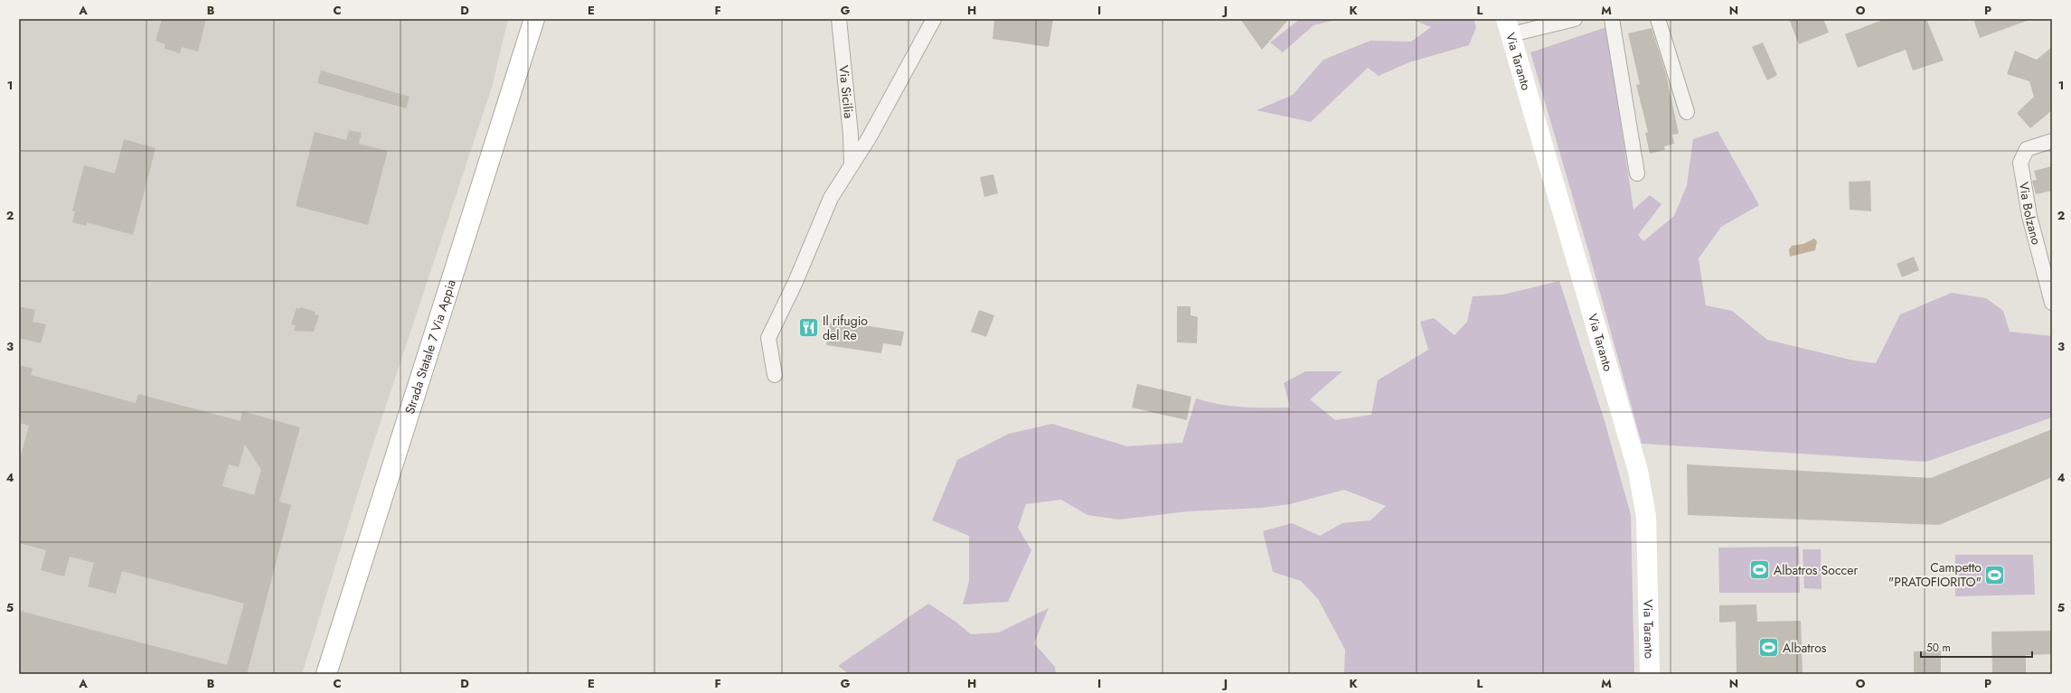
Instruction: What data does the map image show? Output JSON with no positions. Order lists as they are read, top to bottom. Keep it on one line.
{"streets":{"main road":["Via Taranto","Strada Statale 7 Via Appia"],"street":["Via Sicilia","Via Bolzano"]},"places":{"restaurant":["Il rifugio del Re"],"sports":["Albatros Soccer","Campetto \"PRATOFIORITO\"","Albatros"]},"scale_bar":"50 m","grid":{"columns":["A","B","C","D","E","F","G","H","I","J","K","L","M","N","O","P"],"rows":["1","2","3","4","5"]}}
